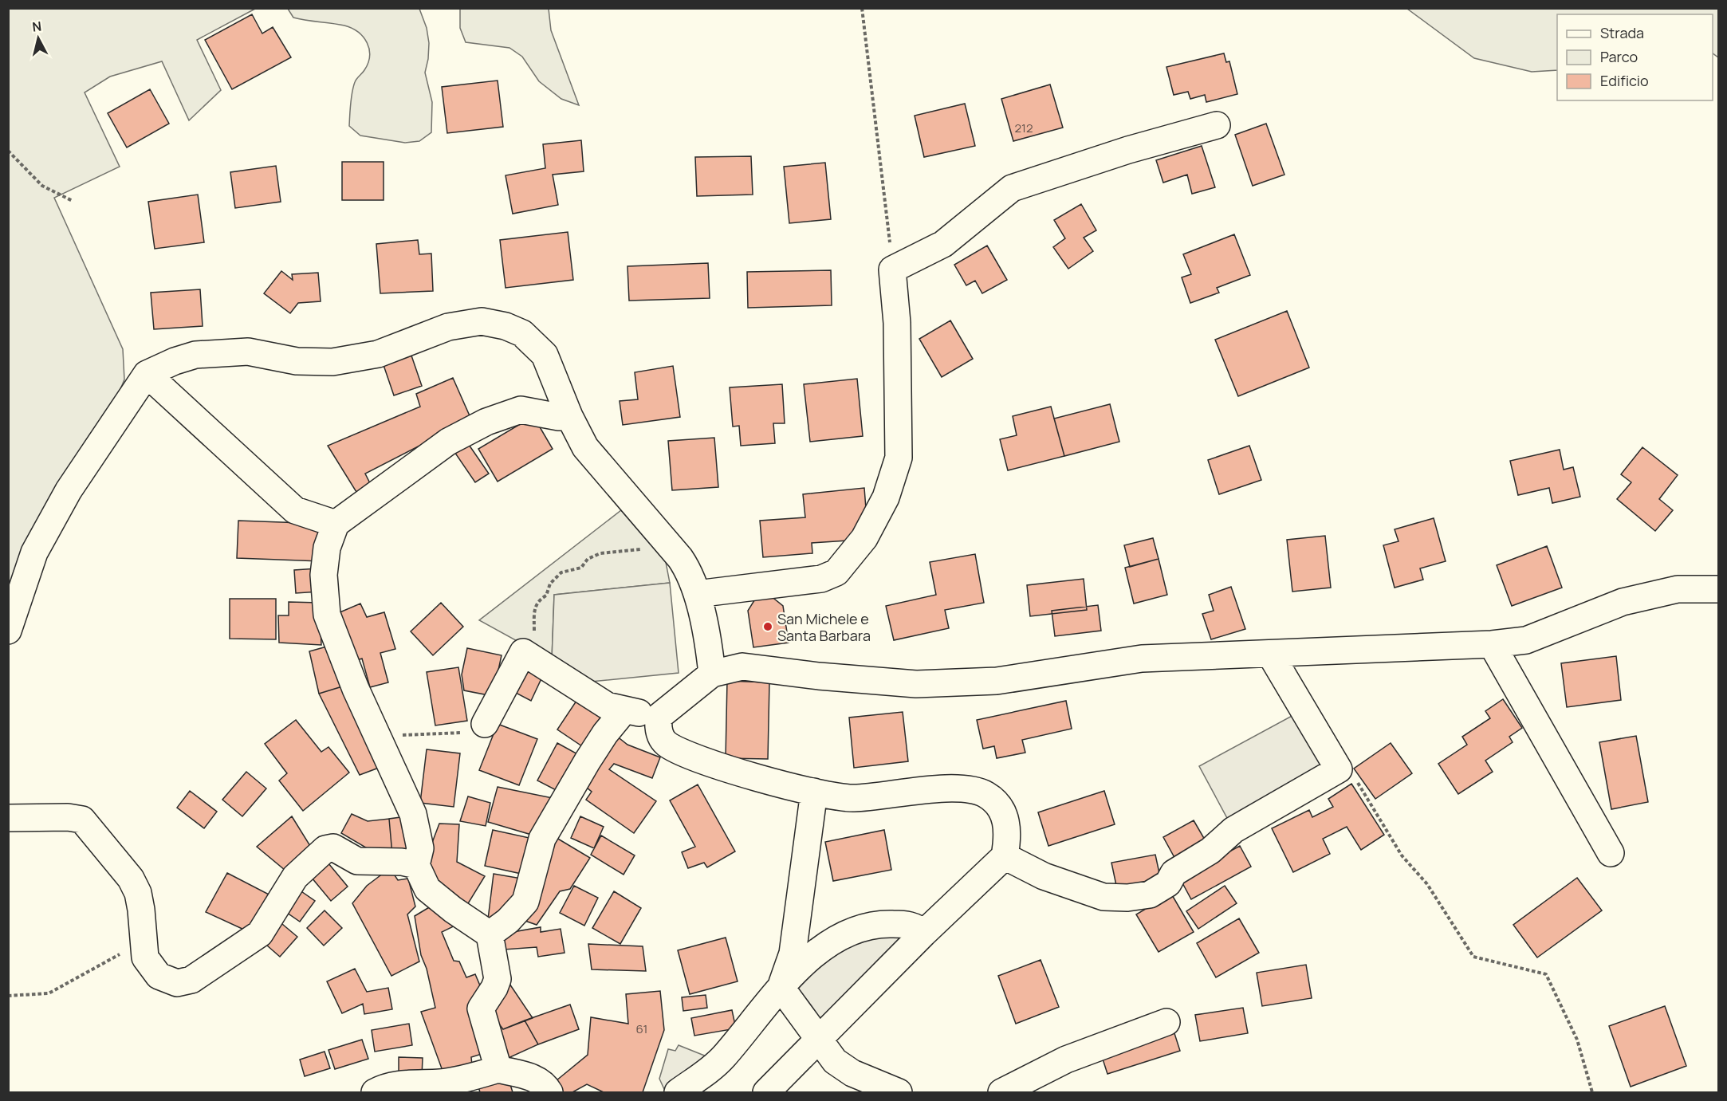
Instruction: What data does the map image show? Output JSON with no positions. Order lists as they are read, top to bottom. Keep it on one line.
{"places":["San Michele e Santa Barbara"],"house_numbers":["212","61"],"legend":["Strada","Parco","Edificio"],"north":"top"}
